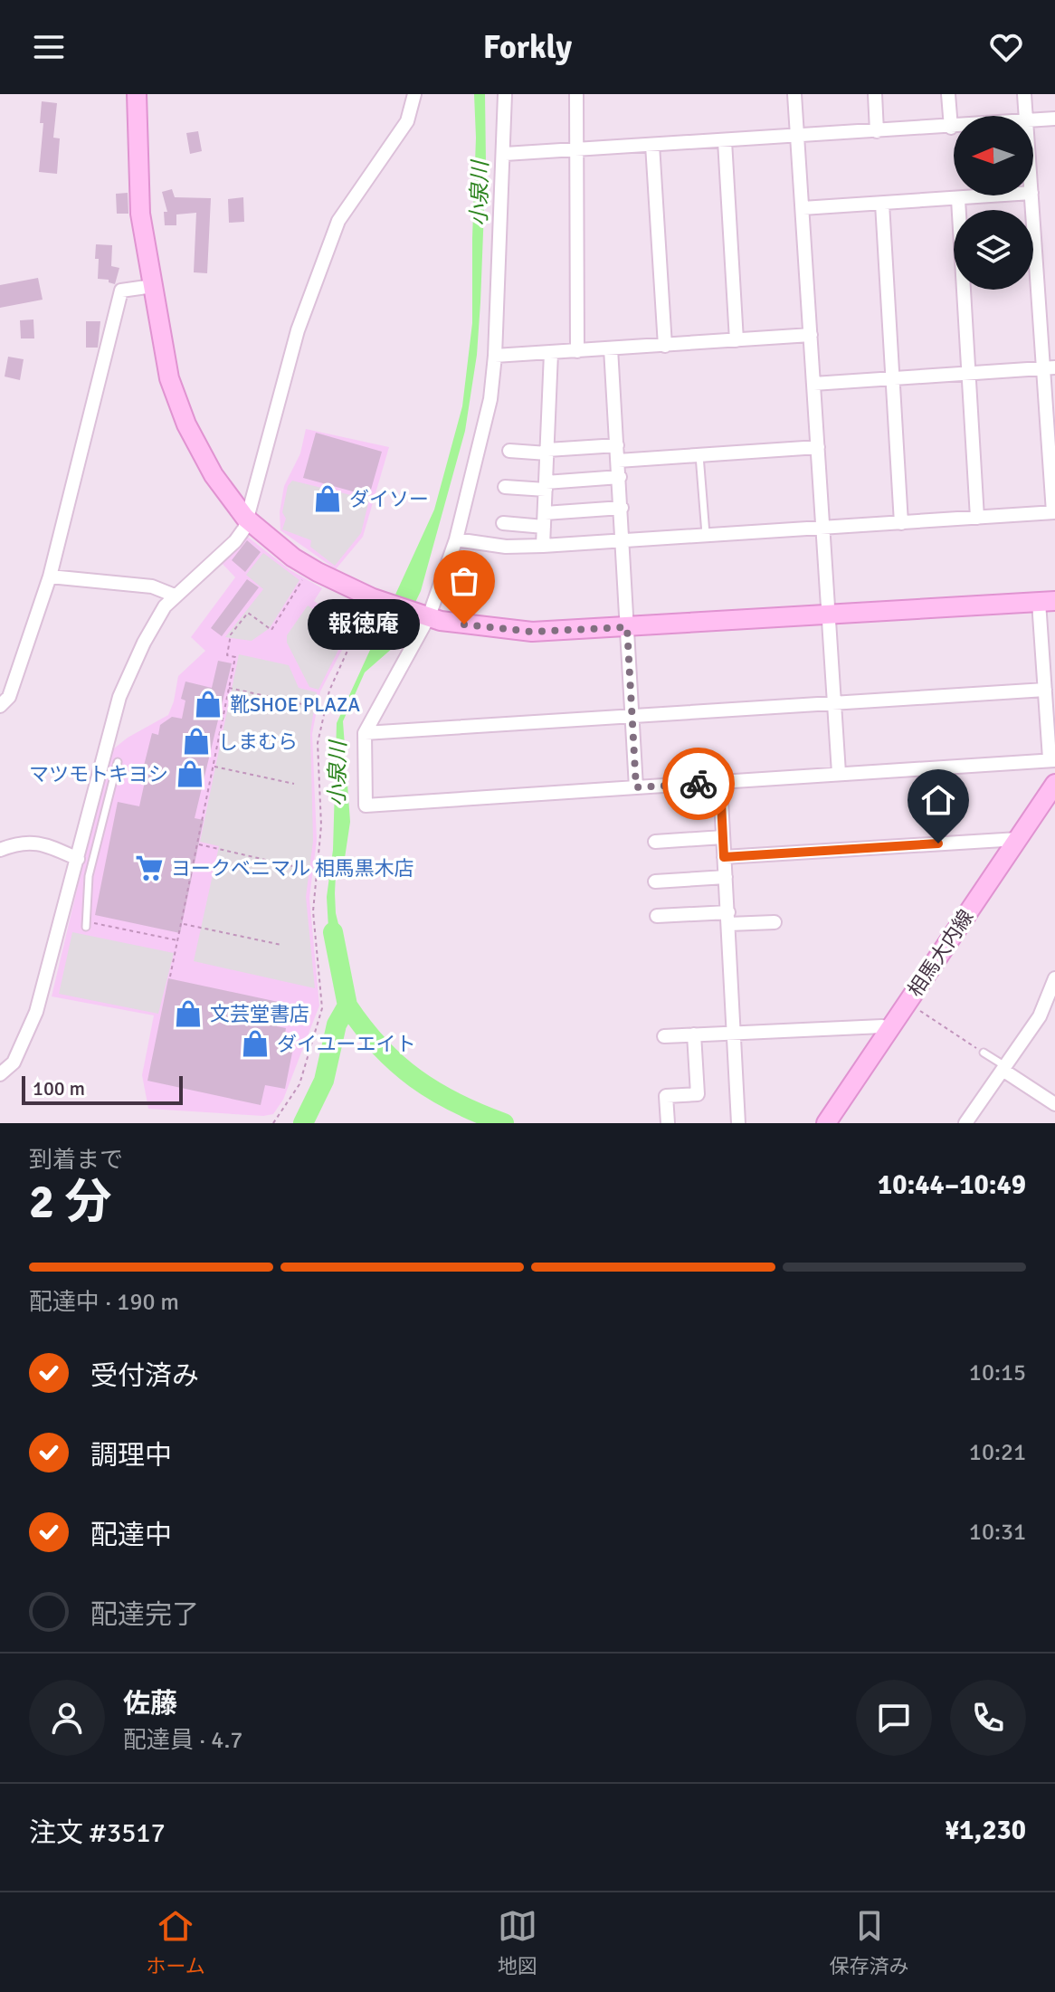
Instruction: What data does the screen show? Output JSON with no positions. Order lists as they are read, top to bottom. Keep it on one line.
{"streets":{"street":["相馬大内線"]},"water":["小泉川"],"places":{"shop":["ダイソー","靴SHOE PLAZA","しまむら","マツモトキヨシ","文芸堂書店","ダイユーエイト"],"other":["報徳庵"],"supermarket":["ヨークベニマル 相馬黒木店"]},"scale_bar":"100 m","north":"left","page":{"header":"Forkly","bubble":"報徳庵","scale":"100 m","heading":["2 分","到着まで","10:44–10:49"],"panel":["佐藤","配達員 · 4.7","注文 #3517","¥1,230"],"bar":"配達中 · 190 m","list":[["受付済み","10:15"],["調理中","10:21"],["配達中","10:31"],"配達完了"],"tabs":["ホーム","地図","保存済み"]}}
